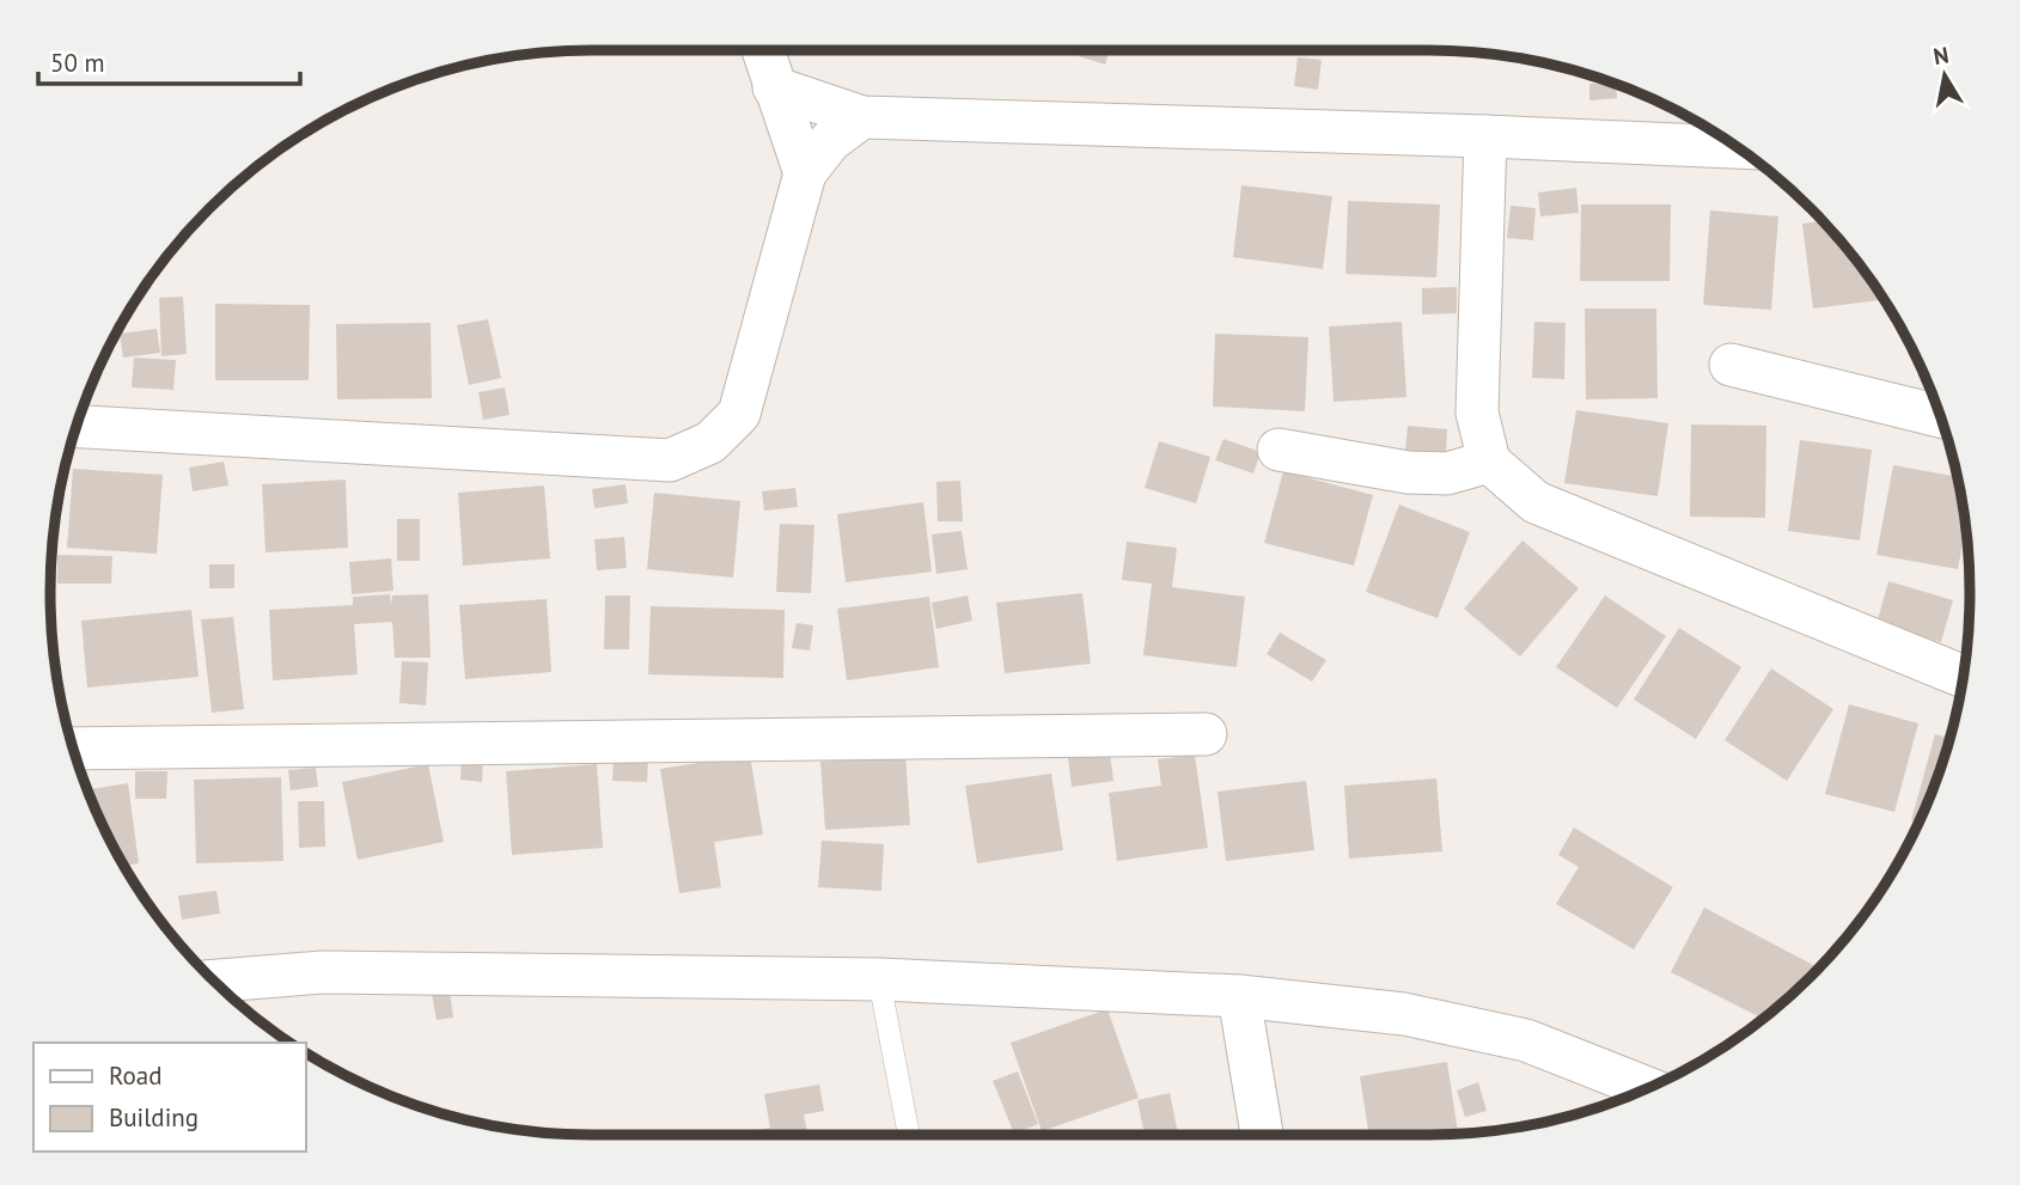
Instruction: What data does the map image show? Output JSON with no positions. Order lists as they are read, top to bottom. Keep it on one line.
{"legend":["Road","Building"],"scale_bar":"50 m","north":"top"}
